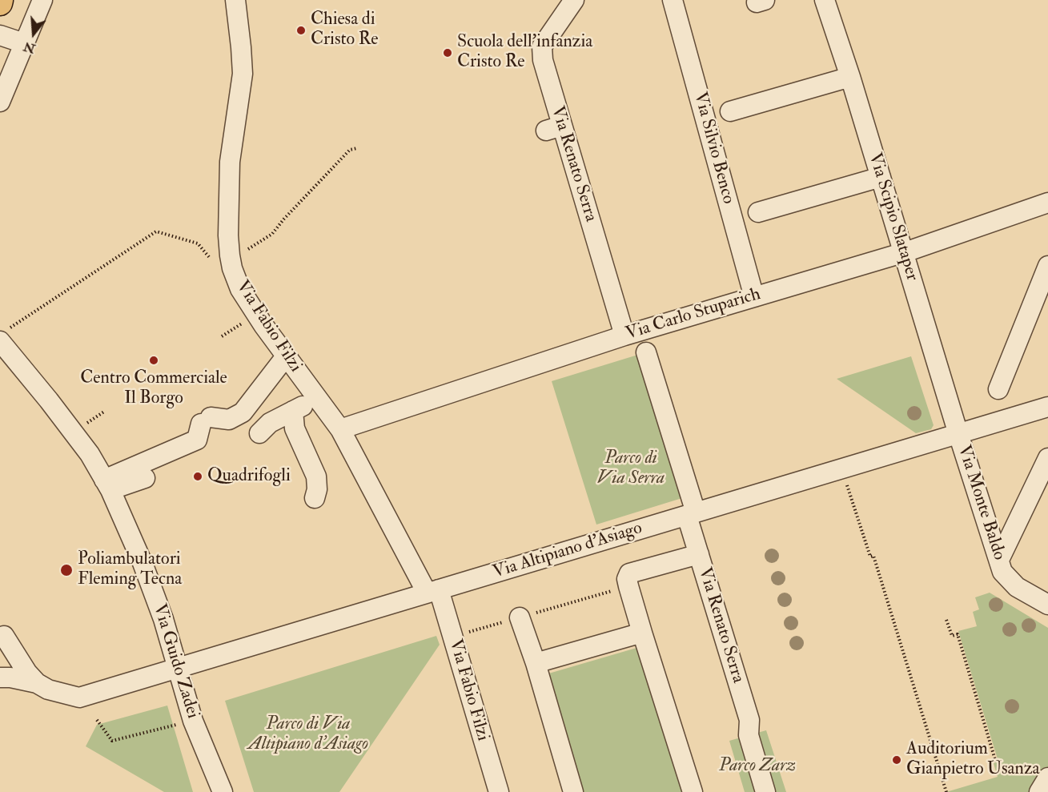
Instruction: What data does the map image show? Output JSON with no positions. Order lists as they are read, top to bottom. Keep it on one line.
{"streets":{"street":["Via Silvio Benco","Via Renato Serra","Via Scipio Slataper","Via Carlo Stuparich","Via Fabio Filzi","Via Monte Baldo","Via Altipiano d'Asiago","Via Guido Zadei"]},"crossings":[["Via Silvio Benco","Via Carlo Stuparich"],["Via Renato Serra","Via Carlo Stuparich"],["Via Renato Serra","Via Altipiano d'Asiago"],["Via Scipio Slataper","Via Carlo Stuparich"],["Via Scipio Slataper","Via Monte Baldo"],["Via Scipio Slataper","Via Altipiano d'Asiago"],["Via Carlo Stuparich","Via Fabio Filzi"],["Via Fabio Filzi","Via Altipiano d'Asiago"],["Via Monte Baldo","Via Altipiano d'Asiago"],["Via Altipiano d'Asiago","Via Guido Zadei"]],"parks":["Parco di Via Serra","Parco di Via Altipiano d'Asiago","Parco Zarz"],"places":["Chiesa di Cristo Re","Scuola dell'infanzia Cristo Re","Centro Commerciale Il Borgo","Quadrifogli","Poliambulatori Fleming Tecna","Auditorium Gianpietro Usanza"],"north":"bottom"}
